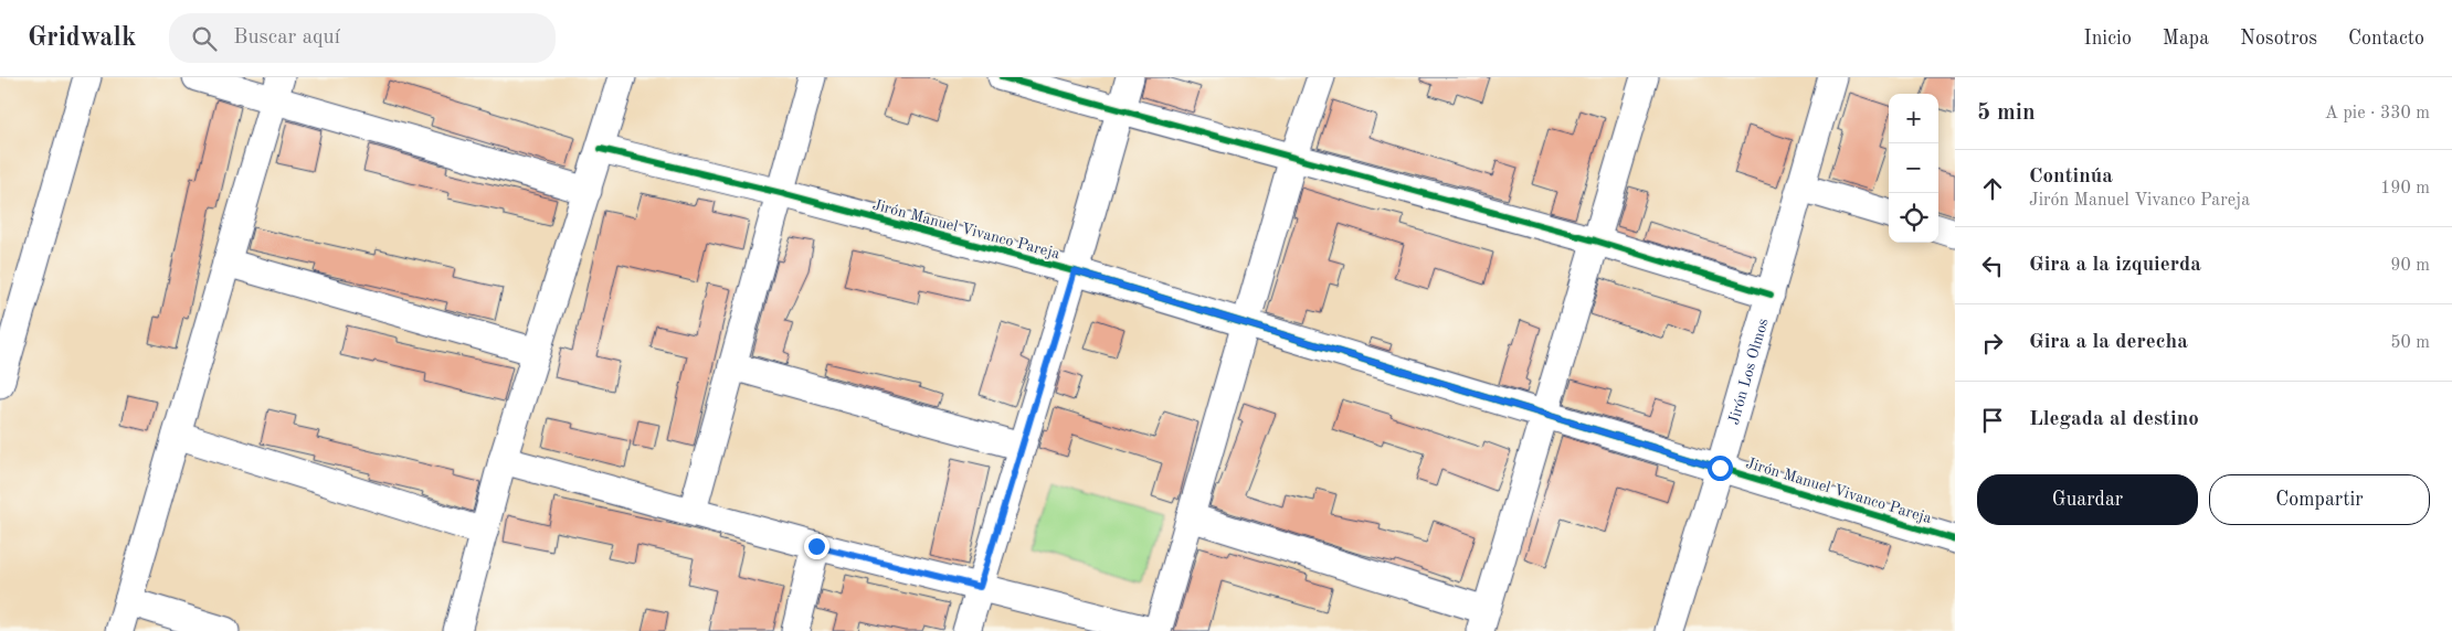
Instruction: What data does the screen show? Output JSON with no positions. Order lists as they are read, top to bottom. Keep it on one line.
{"streets":{"street":["Jirón Manuel Vivanco Pareja","Jirón Los Olmos"]},"crossings":[["Jirón Manuel Vivanco Pareja","Jirón Los Olmos"]],"page":{"header":"Gridwalk","search":"Buscar aquí","nav":["Inicio","Mapa","Nosotros","Contacto"],"heading":["5 min","A pie · 330 m"],"map_buttons":["+","−"],"list":[["Continúa","Jirón Manuel Vivanco Pareja","190 m"],["Gira a la izquierda","90 m"],["Gira a la derecha","50 m"],"Llegada al destino"],"buttons":["Guardar","Compartir"]}}
